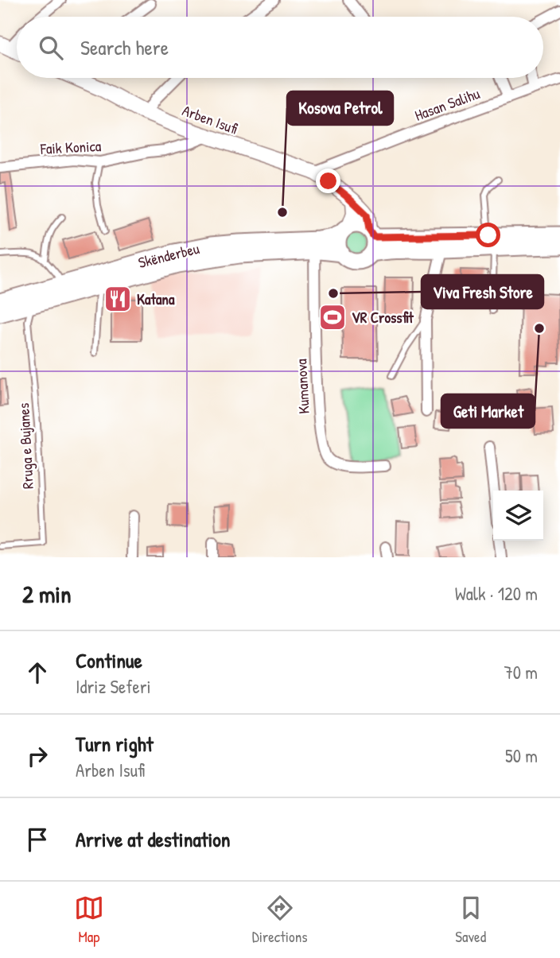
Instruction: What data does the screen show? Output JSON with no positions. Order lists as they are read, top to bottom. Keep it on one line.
{"streets":{"main road":["Skënderbeu"],"street":["Hasan Salihu","Arben Isufi","Faik Konica","Kumanova"],"lane":["Rruga e Bujanes"]},"crossings":[["Hasan Salihu","Arben Isufi"],["Arben Isufi","Faik Konica"],["Arben Isufi","Skënderbeu"],["Skënderbeu","Kumanova"],["Skënderbeu","Rruga e Bujanes"]],"places":{"other":["Kosova Petrol","Viva Fresh Store","Geti Market"],"restaurant":["Katana"],"sports":["VR Crossfit"]},"page":{"search":"Search here","heading":["2 min","Walk · 120 m"],"list":[["Continue","Idriz Seferi","70 m"],["Turn right","Arben Isufi","50 m"],"Arrive at destination"],"nav":["Map","Directions","Saved"]}}
